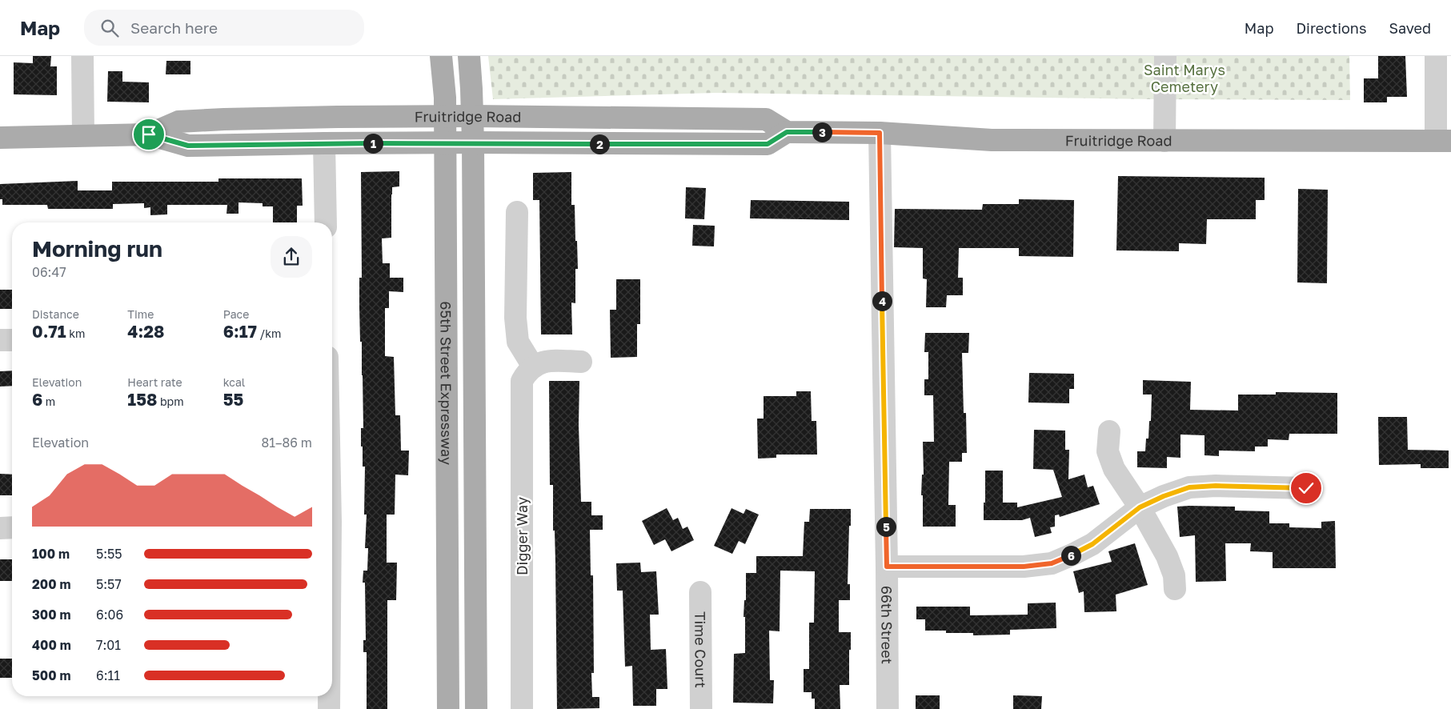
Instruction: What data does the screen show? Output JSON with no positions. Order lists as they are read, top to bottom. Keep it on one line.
{"streets":{"main road":["Fruitridge Road","65th Street Expressway"],"street":["Digger Way","66th Street","Time Court"]},"crossings":[["Fruitridge Road","65th Street Expressway"],["Fruitridge Road","66th Street"]],"parks":["Saint Marys Cemetery"],"page":{"header":"Map","search":"Search here","nav":["Map","Directions","Saved"],"pins":["3","1","2","4","5","6"],"heading":["Morning run","06:47"],"stats":[["Distance","0.71 km"],["Time","4:28"],["Pace","6:17 /km"],["Elevation","6 m"],["Heart rate","158 bpm"],["kcal","55"]],"chart":["Elevation","81–86 m"],"list":[{"name":"100 m","note":"5:55"},{"name":"200 m","note":"5:57"},{"name":"300 m","note":"6:06"},{"name":"400 m","note":"7:01"},{"name":"500 m","note":"6:11"}]}}
